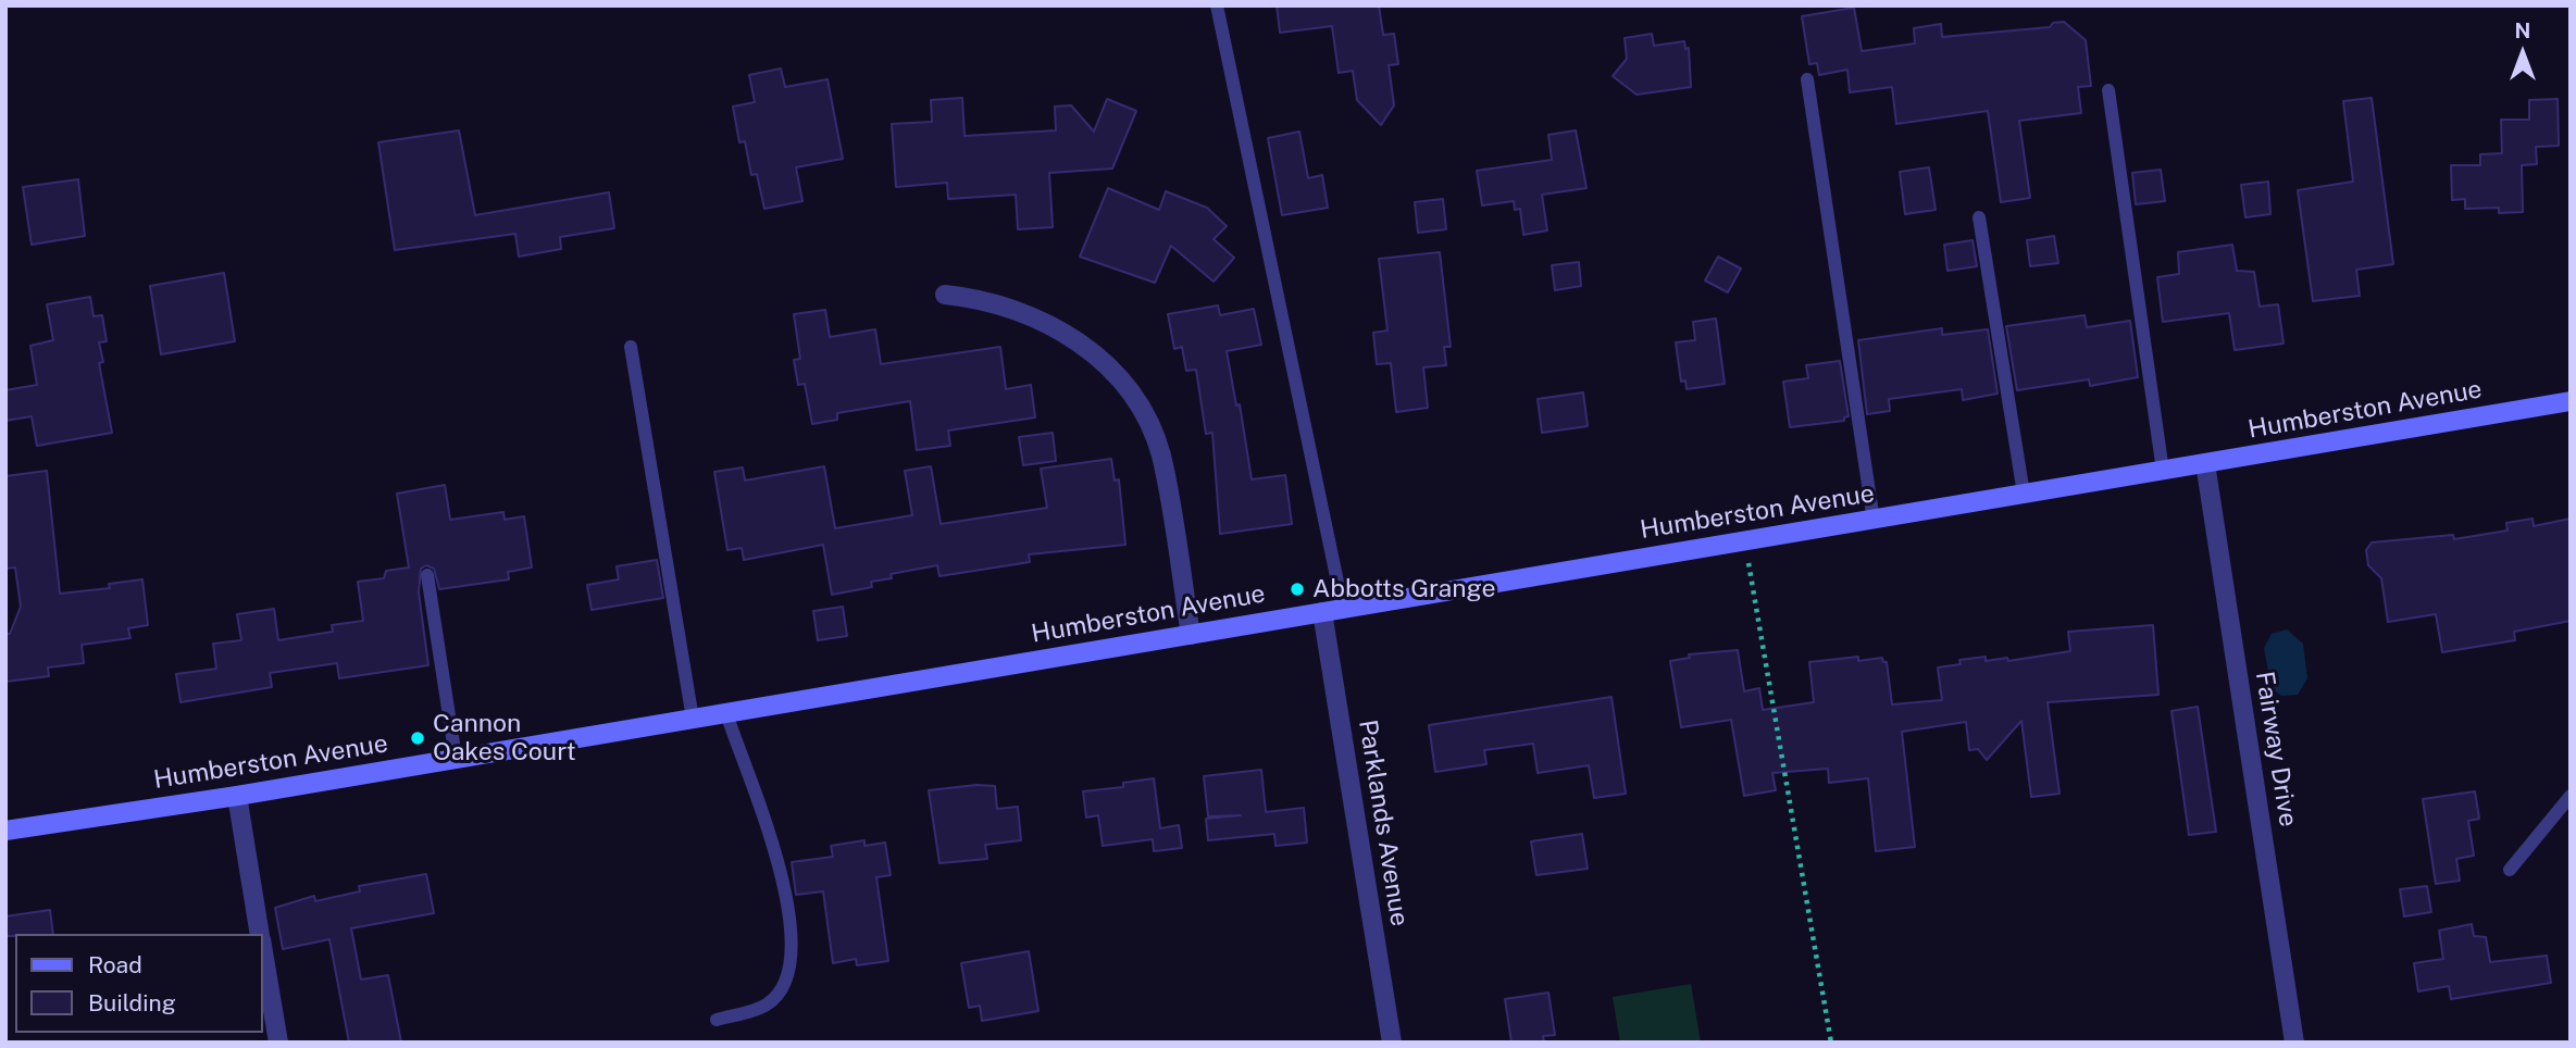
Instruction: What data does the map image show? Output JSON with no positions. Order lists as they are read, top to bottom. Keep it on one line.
{"streets":{"main road":["Humberston Avenue"],"street":["Fairway Drive","Parklands Avenue"]},"crossings":[["Humberston Avenue","Fairway Drive"],["Humberston Avenue","Parklands Avenue"]],"places":["Abbotts Grange","Cannon Oakes Court"],"legend":["Road","Building"],"north":"top"}
